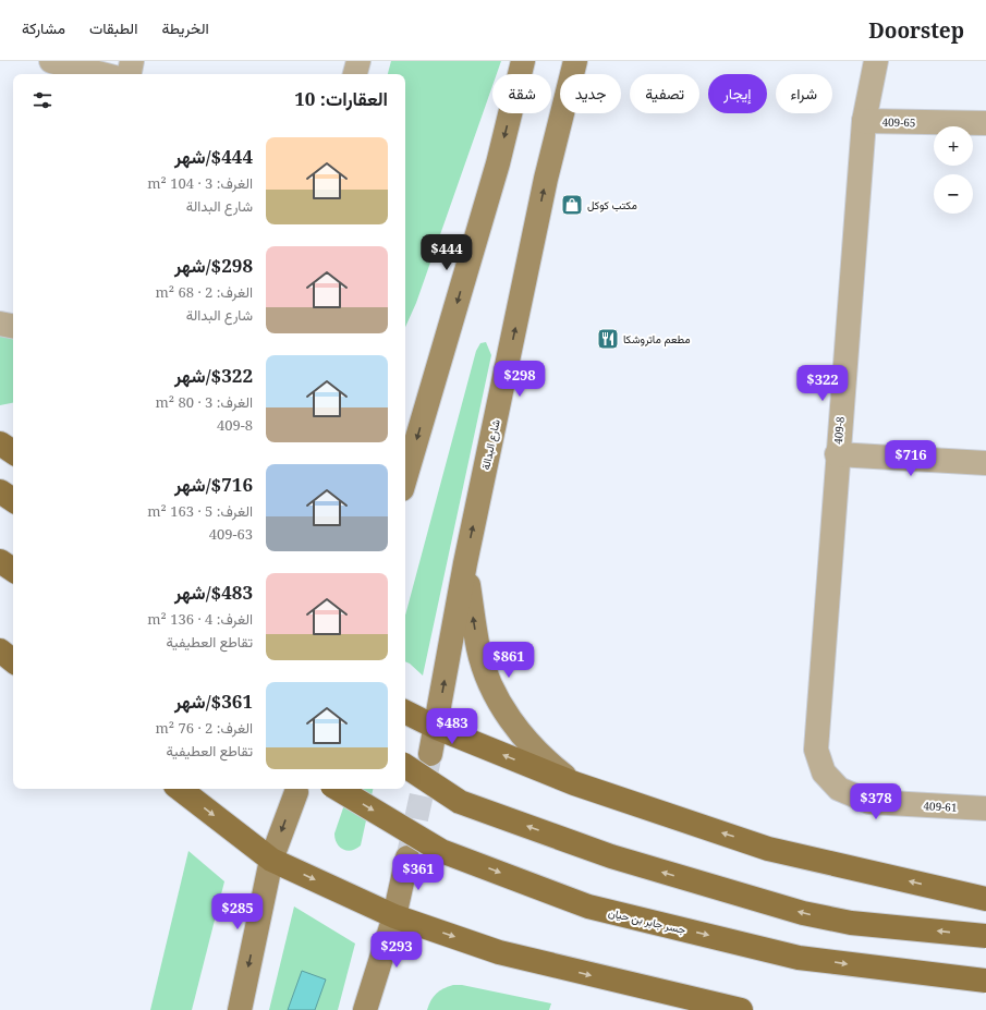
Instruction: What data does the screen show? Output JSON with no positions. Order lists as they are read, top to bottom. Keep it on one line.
{"streets":{"main road":["شارع البدالة","جسر جابر بن حيان"],"street":["409-65","409-8","409-61"]},"crossings":[["409-65","409-8"],["409-8","409-61"]],"places":{"shop":["مكتب كوكل"],"restaurant":["مطعم ماتروشكا"]},"page":{"header":"Doorstep","nav":["الخريطة","الطبقات","مشاركة"],"chip":["شراء","إيجار","تصفية","جديد","شقة"],"heading":"العقارات: 10","map_buttons":["+","−"],"list":[{"name":"$444/شهر","note":"الغرف: 3 · 104 m² · شارع البدالة"},{"name":"$298/شهر","note":"الغرف: 2 · 68 m² · شارع البدالة"},{"name":"$322/شهر","note":"الغرف: 3 · 80 m² · 409-8"},{"name":"$716/شهر","note":"الغرف: 5 · 163 m² · 409-63"},{"name":"$483/شهر","note":"الغرف: 4 · 136 m² · تقاطع العطيفية"},{"name":"$361/شهر","note":"الغرف: 2 · 76 m² · تقاطع العطيفية"}],"price":["$444","$298","$322","$716","$861","$483","$378","$361","$285","$293"]}}
